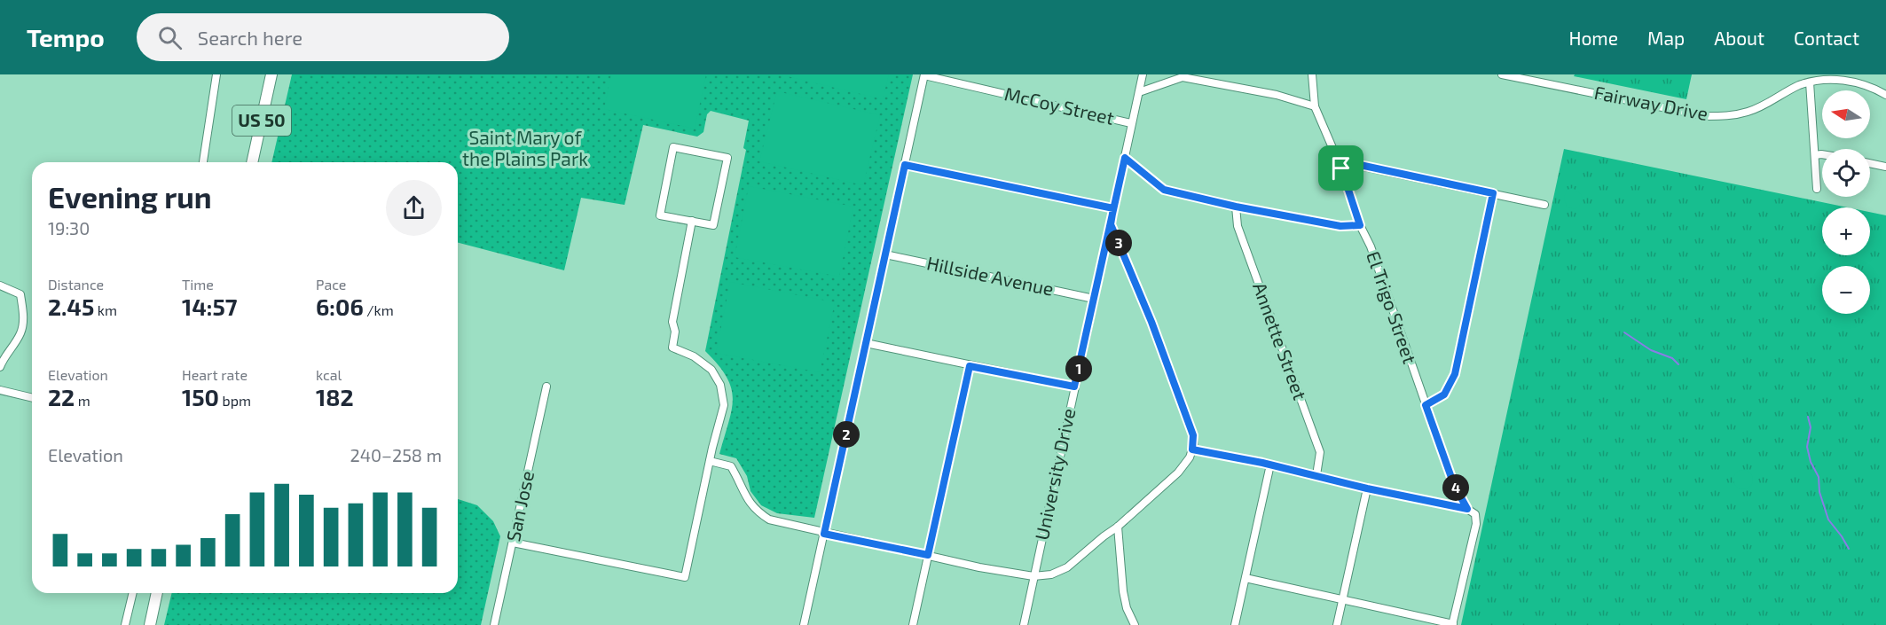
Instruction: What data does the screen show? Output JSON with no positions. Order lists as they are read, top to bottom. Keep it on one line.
{"streets":{"highway":["US 50"],"street":["Fairway Drive","McCoy Street","Hillside Avenue","El Trigo Street","Annette Street","University Drive","San Jose"]},"crossings":[["McCoy Street","University Drive"],["Hillside Avenue","University Drive"]],"parks":["Saint Mary of the Plains Park"],"north":"left","page":{"header":"Tempo","search":"Search here","nav":["Home","Map","About","Contact"],"map_buttons":["+","−"],"heading":["Evening run","19:30"],"pins":["3","1","2","4"],"stats":[["Distance","2.45 km"],["Time","14:57"],["Pace","6:06 /km"],["Elevation","22 m"],["Heart rate","150 bpm"],["kcal","182"]],"chart":["Elevation","240–258 m"]}}
